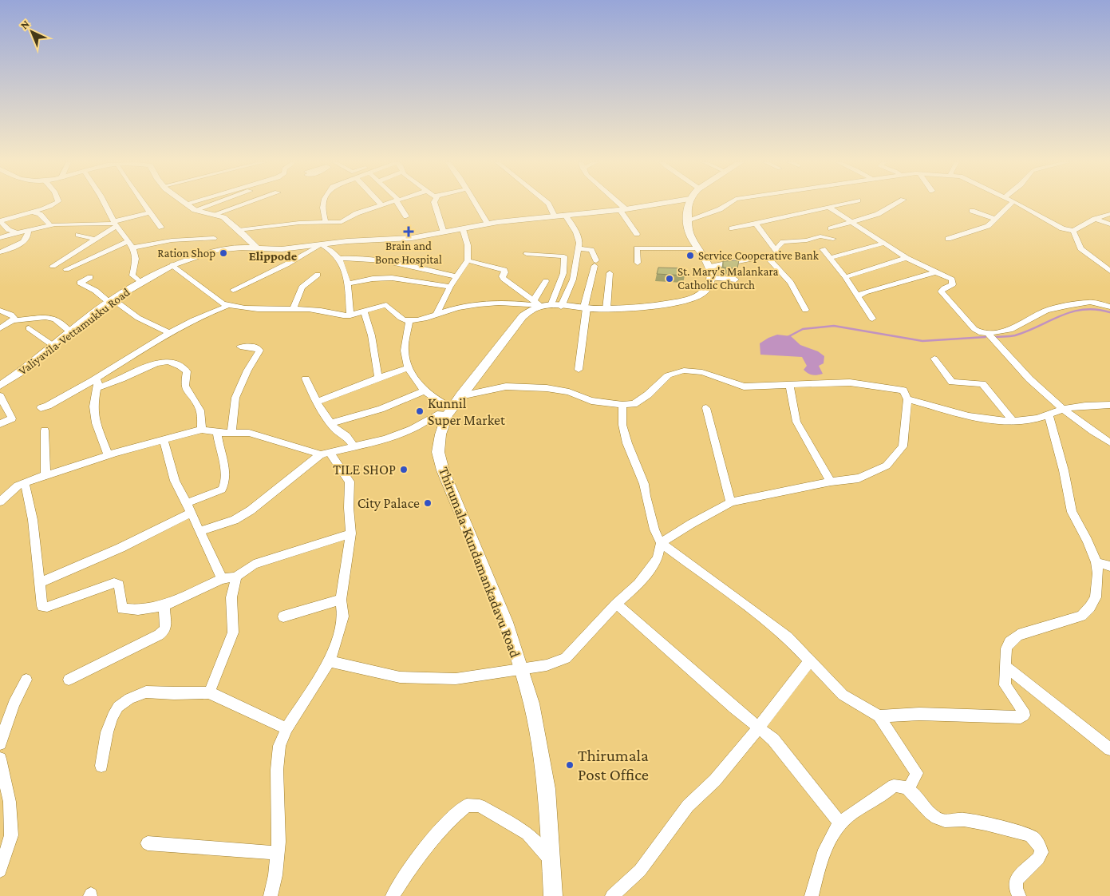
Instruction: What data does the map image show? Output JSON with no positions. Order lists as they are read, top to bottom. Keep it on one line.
{"streets":{"main road":["Thirumala-Kundamankadavu Road"],"street":["Valiyavila-Vettamukku Road"]},"districts":["Elippode"],"places":{"health":["Brain and Bone Hospital"],"other":["Ration Shop","Service Cooperative Bank","St. Mary's Malankara Catholic Church","Kunnil Super Market","TILE SHOP","City Palace","Thirumala Post Office"]},"north":"top left"}
